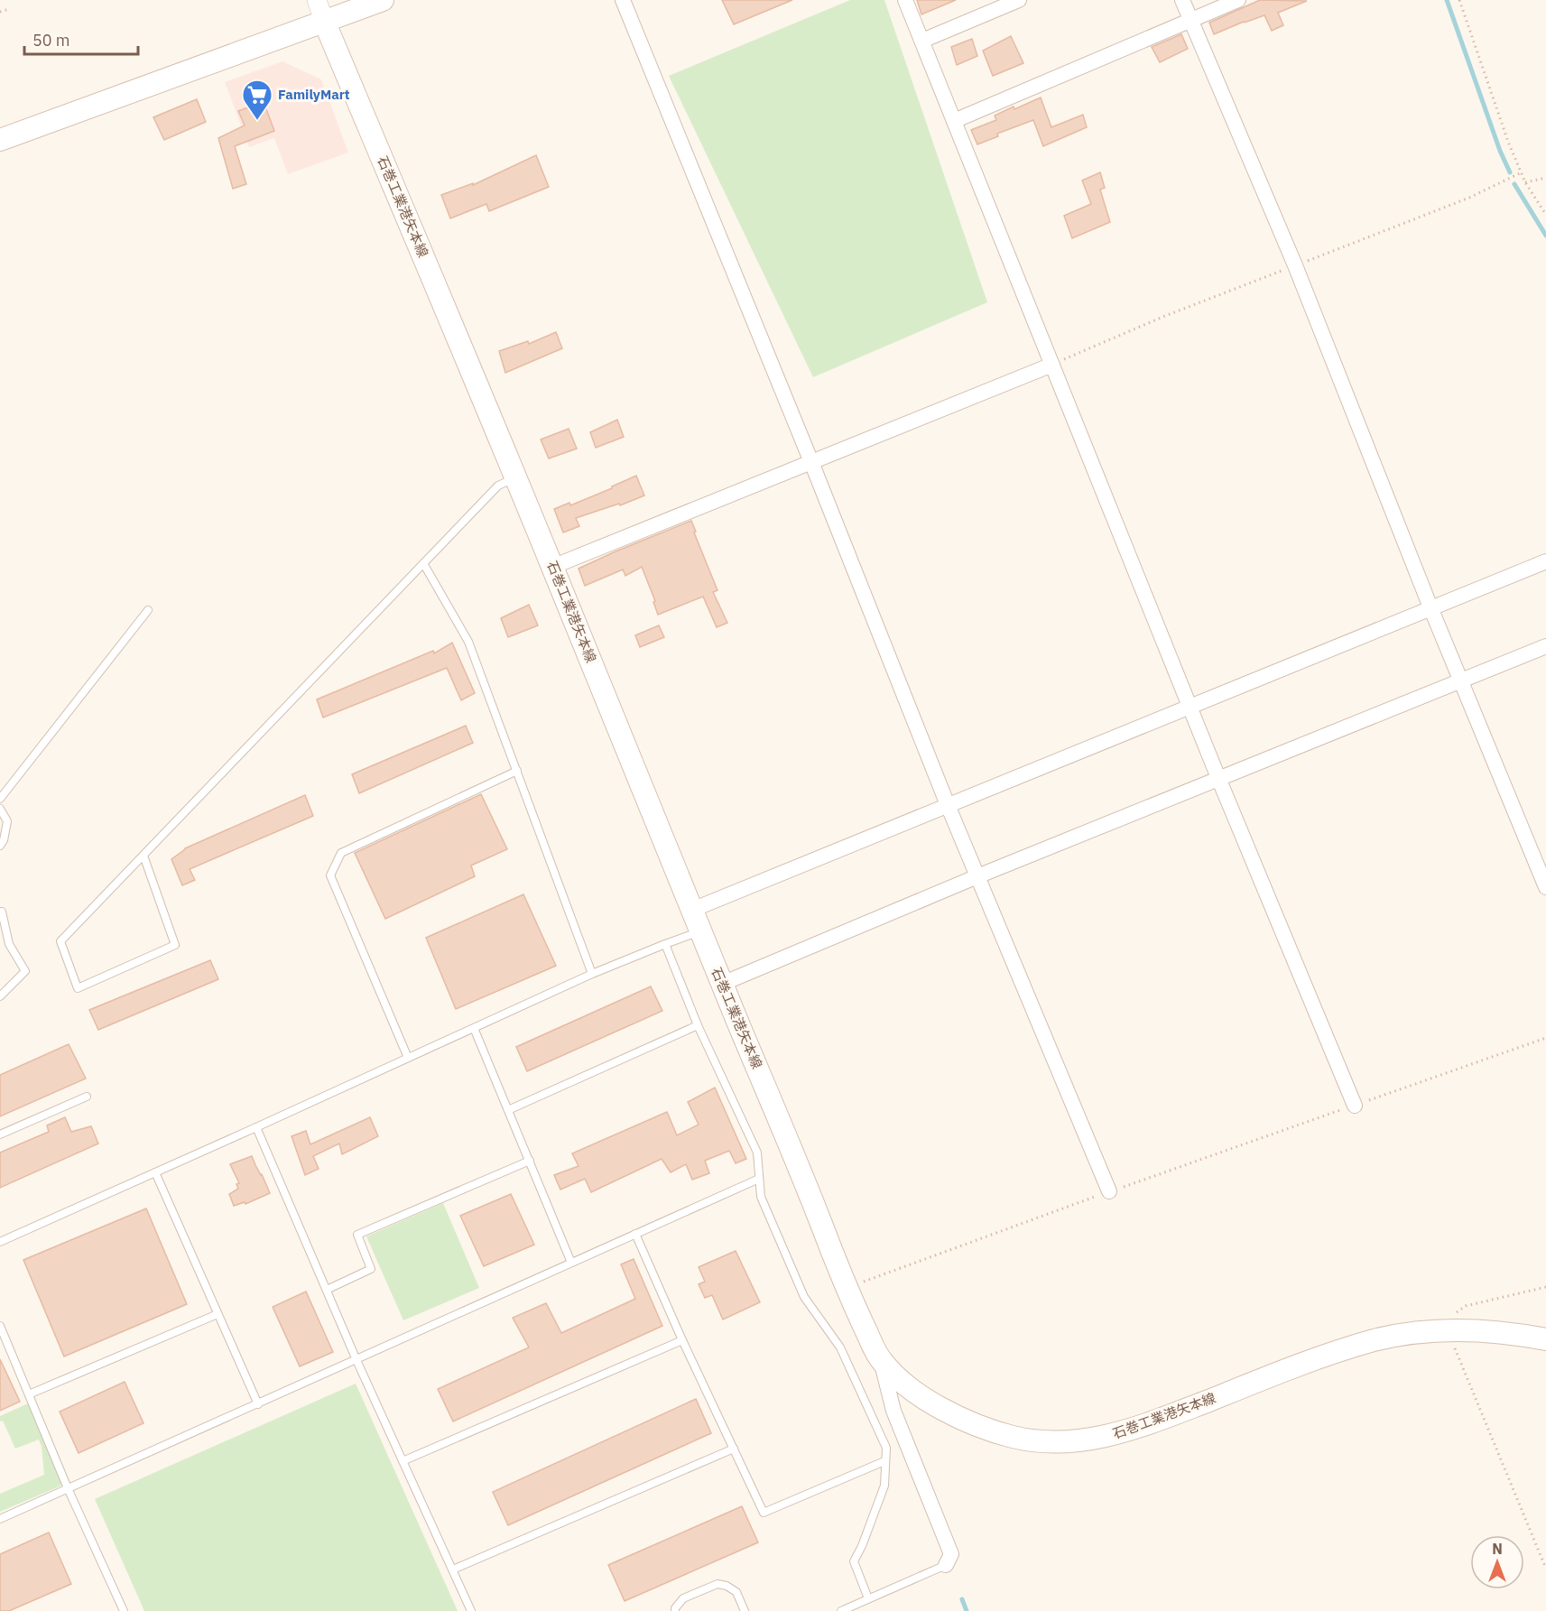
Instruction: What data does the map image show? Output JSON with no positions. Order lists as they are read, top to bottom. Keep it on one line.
{"streets":{"main road":["石巻工業港矢本線"]},"places":{"supermarket":["FamilyMart"]},"scale_bar":"50 m","north":"top"}
